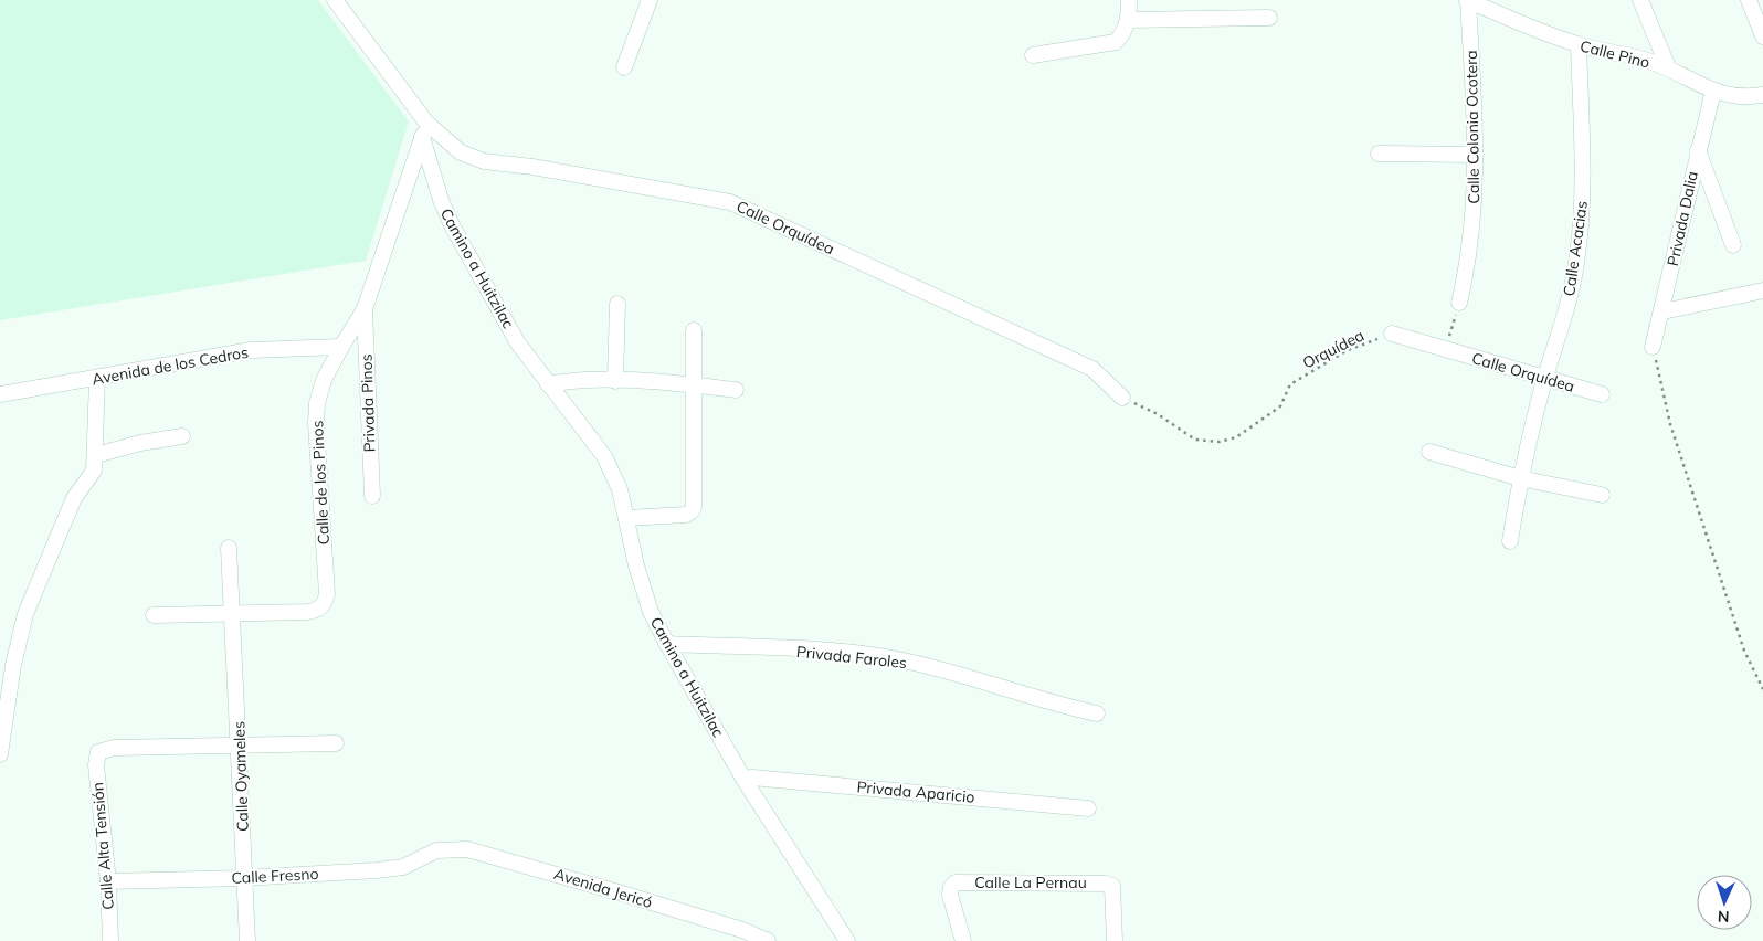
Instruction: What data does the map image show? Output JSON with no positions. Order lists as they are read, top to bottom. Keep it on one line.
{"streets":{"street":["Calle Pino","Calle Colonia Ocotera","Privada Dalia","Calle Orquídea","Calle Acacias","Camino a Huitzilac","Avenida de los Cedros","Privada Pinos","Calle de los Pinos","Privada Faroles","Calle Oyameles","Privada Aparicio","Calle Alta Tensión","Calle Fresno","Calle La Pernau","Avenida Jericó"],"path":["Orquídea"]},"crossings":[["Calle Pino","Calle Colonia Ocotera"],["Calle Pino","Privada Dalia"],["Calle Pino","Calle Acacias"],["Calle Orquídea","Calle Acacias"],["Calle Orquídea","Camino a Huitzilac"],["Calle Orquídea","Orquídea"],["Calle Orquídea","Calle de los Pinos"],["Camino a Huitzilac","Calle de los Pinos"],["Camino a Huitzilac","Privada Faroles"],["Camino a Huitzilac","Privada Aparicio"],["Avenida de los Cedros","Calle de los Pinos"],["Privada Pinos","Calle de los Pinos"],["Calle de los Pinos","Calle Oyameles"],["Calle Oyameles","Calle Alta Tensión"],["Calle Oyameles","Calle Fresno"],["Calle Alta Tensión","Calle Fresno"],["Calle Fresno","Avenida Jericó"]],"north":"bottom"}
